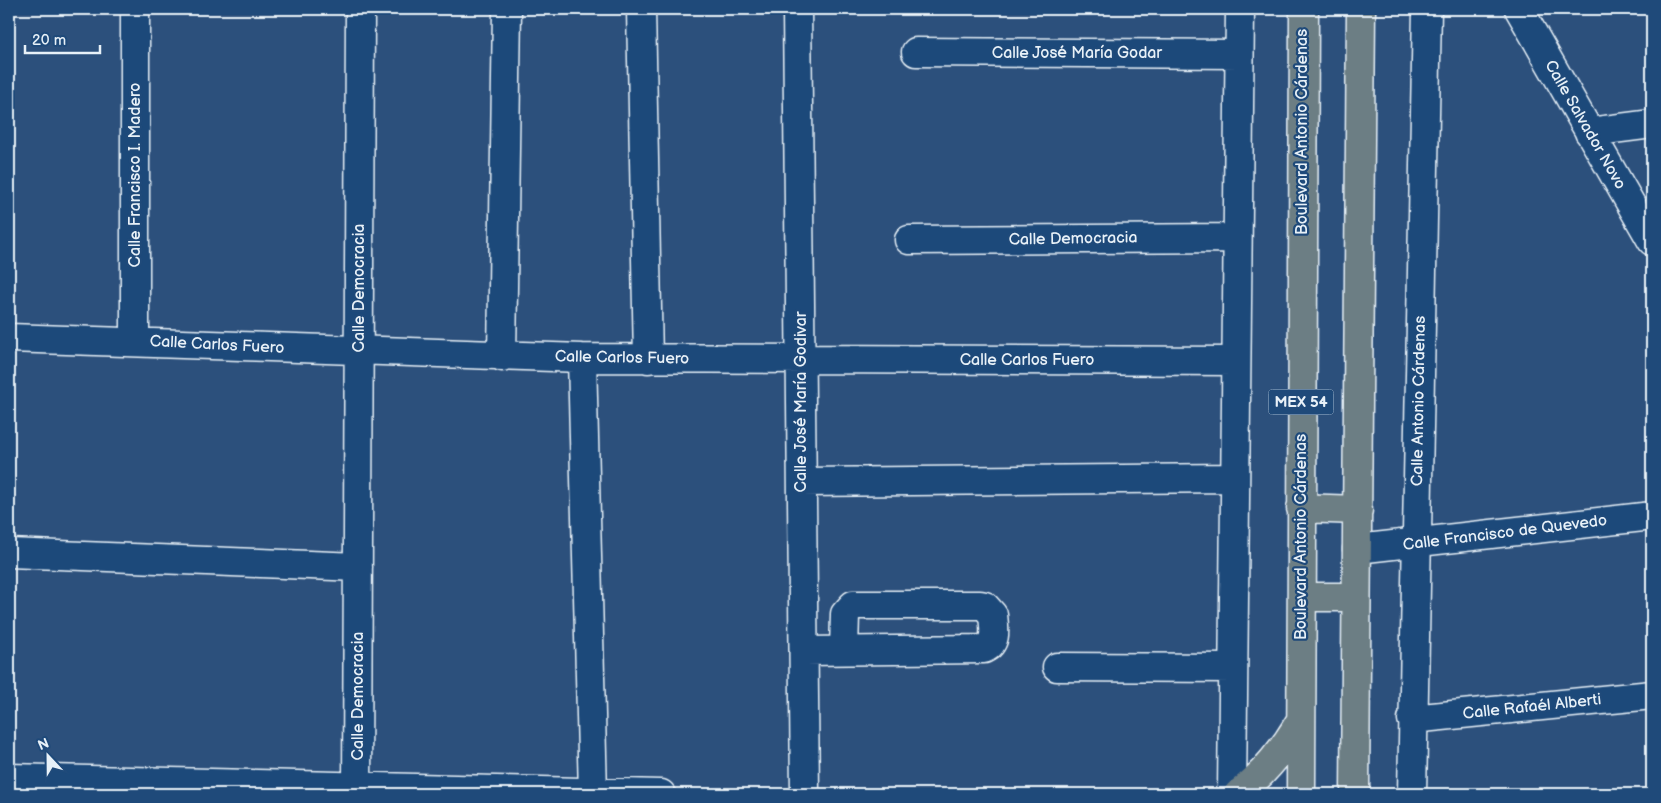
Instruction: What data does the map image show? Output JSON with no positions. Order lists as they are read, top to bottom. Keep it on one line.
{"streets":{"main road":["Boulevard Antonio Cárdenas","MEX 54"],"street":["Calle José María Godar","Calle Salvador Novo","Calle Francisco I. Madero","Calle Democracia","Calle Carlos Fuero","Calle Antonio Cárdenas","Calle José María Godivar","Calle Francisco de Quevedo","Calle Rafaél Alberti"]},"crossings":[["Calle Francisco I. Madero","Calle Carlos Fuero"],["Calle Democracia","Calle Carlos Fuero"],["Calle Carlos Fuero","Calle José María Godivar"],["Calle Antonio Cárdenas","Calle Francisco de Quevedo"],["Calle Antonio Cárdenas","Calle Rafaél Alberti"]],"scale_bar":"20 m","north":"top"}
